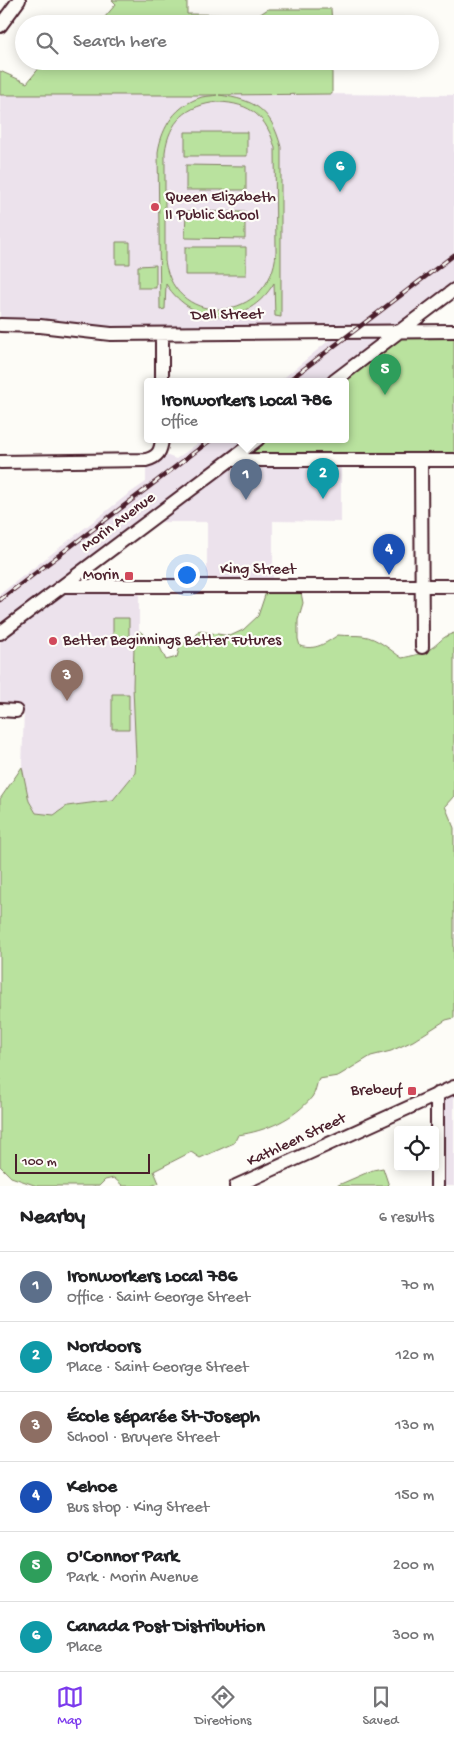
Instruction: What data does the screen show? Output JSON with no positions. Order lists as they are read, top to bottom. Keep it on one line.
{"streets":{"street":["Dell Street","Morin Avenue","King Street","Kathleen Street"]},"crossings":[["Morin Avenue","King Street"]],"places":{"other":["Queen Elizabeth II Public School","Better Beginnings Better Futures"],"transit":["Morin","Brebeuf"]},"scale_bar":"100 m","page":{"search":"Search here","pins":["6","5","2","1","4","3"],"popup":["Ironworkers Local 786","Office"],"scale":"100 m","heading":["Nearby","6 results"],"list":[{"mark":"1","name":"Ironworkers Local 786","note":"Office · Saint George Street","value":"70 m"},{"mark":"2","name":"Nordoors","note":"Place · Saint George Street","value":"120 m"},{"mark":"3","name":"École séparée St-Joseph","note":"School · Bruyere Street","value":"130 m"},{"mark":"4","name":"Kehoe","note":"Bus stop · King Street","value":"150 m"},{"mark":"5","name":"O'Connor Park","note":"Park · Morin Avenue","value":"200 m"},{"mark":"6","name":"Canada Post Distribution","note":"Place","value":"300 m"}],"nav":["Map","Directions","Saved"]}}
